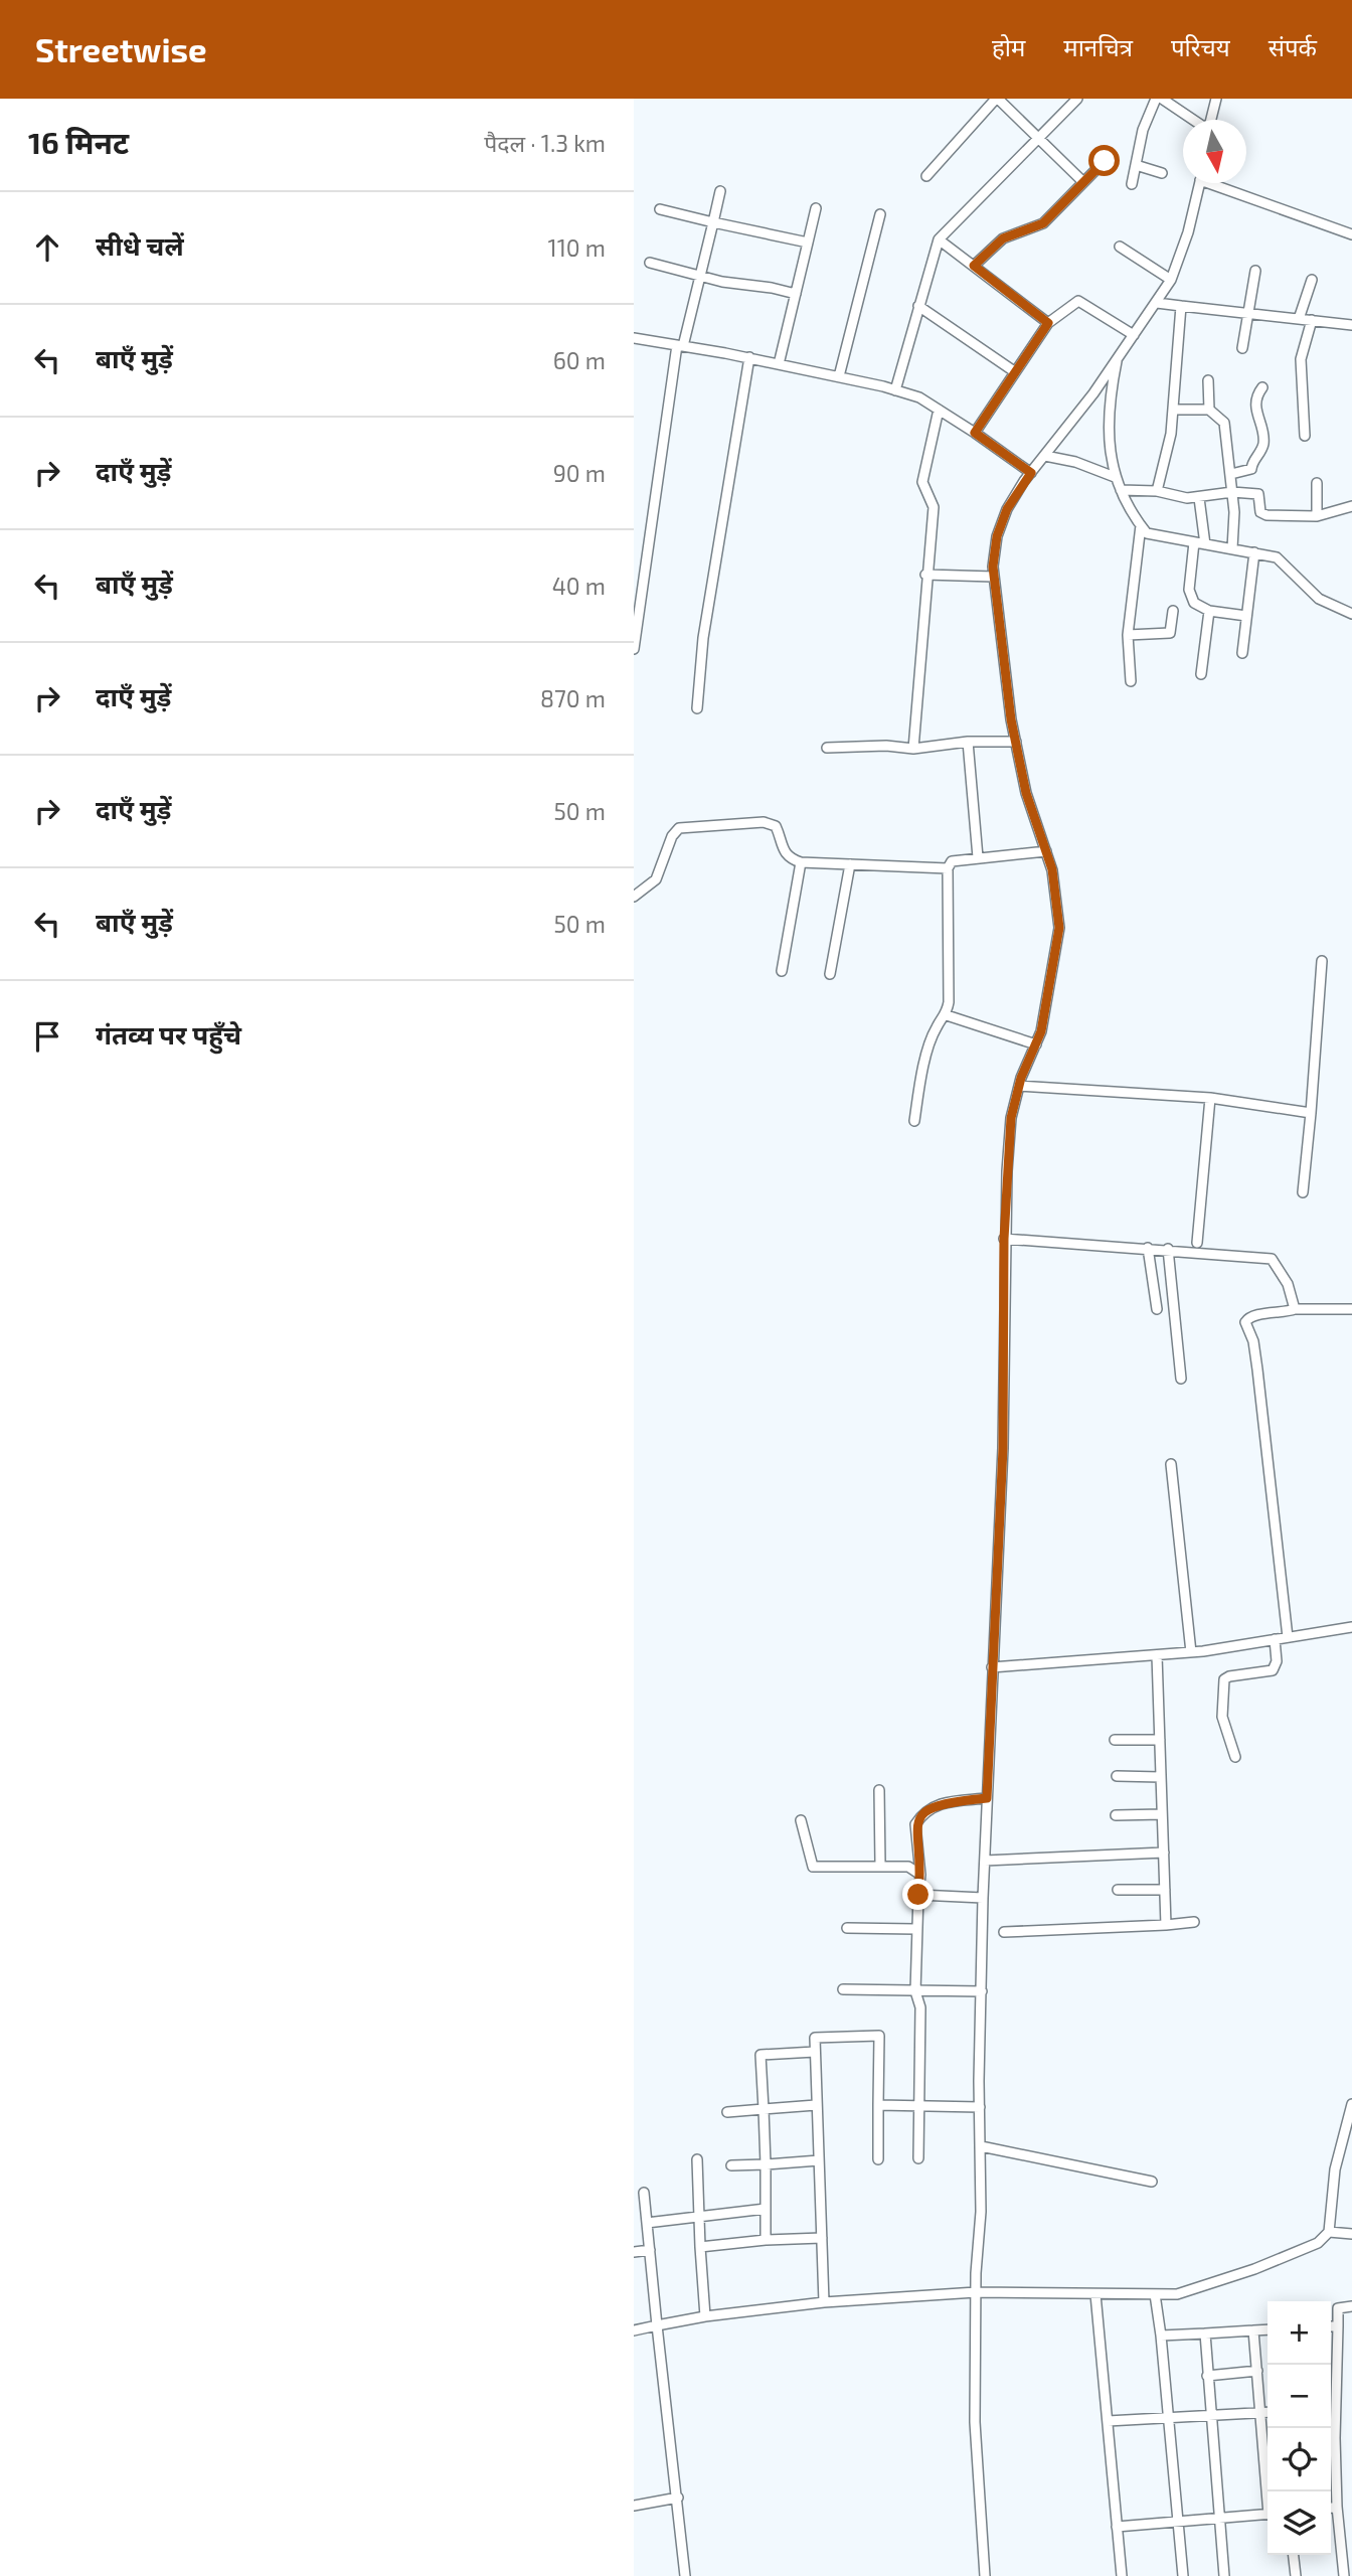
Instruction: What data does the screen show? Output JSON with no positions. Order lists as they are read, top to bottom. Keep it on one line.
{"north":"bottom","page":{"header":"Streetwise","nav":["होम","मानचित्र","परिचय","संपर्क"],"heading":["16 मिनट","पैदल · 1.3 km"],"list":[["सीधे चलें","110 m"],["बाएँ मुड़ें","60 m"],["दाएँ मुड़ें","90 m"],["बाएँ मुड़ें","40 m"],["दाएँ मुड़ें","870 m"],["दाएँ मुड़ें","50 m"],["बाएँ मुड़ें","50 m"],"गंतव्य पर पहुँचे"],"map_buttons":["+","−"]}}
